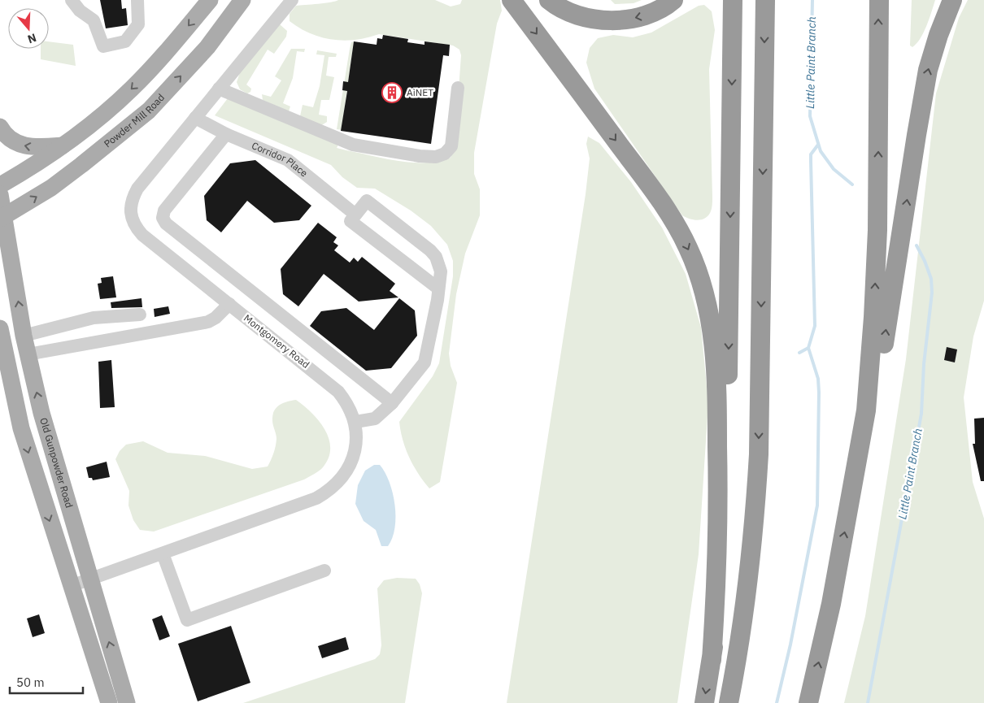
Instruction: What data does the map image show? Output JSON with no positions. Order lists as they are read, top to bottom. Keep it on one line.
{"streets":{"main road":["Powder Mill Road","Old Gunpowder Road"],"street":["Corridor Place","Montgomery Road"]},"crossings":[["Powder Mill Road","Old Gunpowder Road"],["Corridor Place","Montgomery Road"],["Montgomery Road","Old Gunpowder Road"]],"water":["Little Paint Branch"],"places":{"building":["AiNET"]},"scale_bar":"50 m","north":"bottom"}
